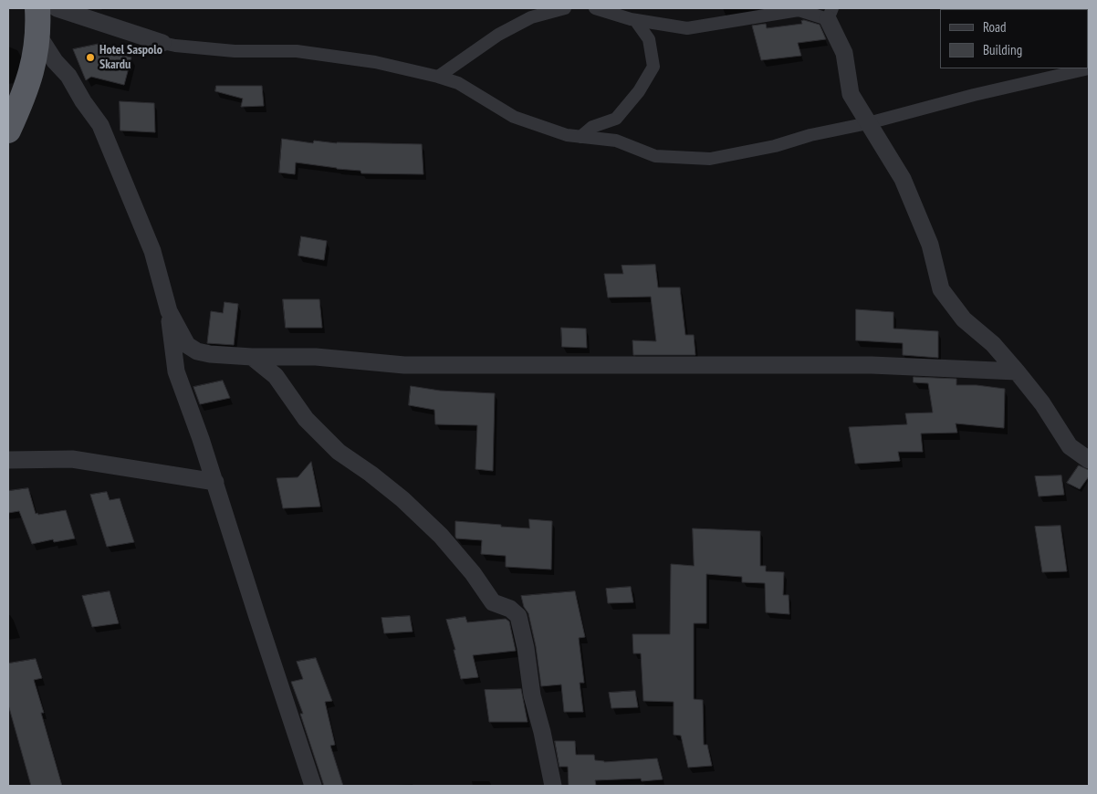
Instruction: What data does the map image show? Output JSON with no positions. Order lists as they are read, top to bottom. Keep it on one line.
{"places":["Hotel Saspolo Skardu"],"legend":["Road","Building"]}
